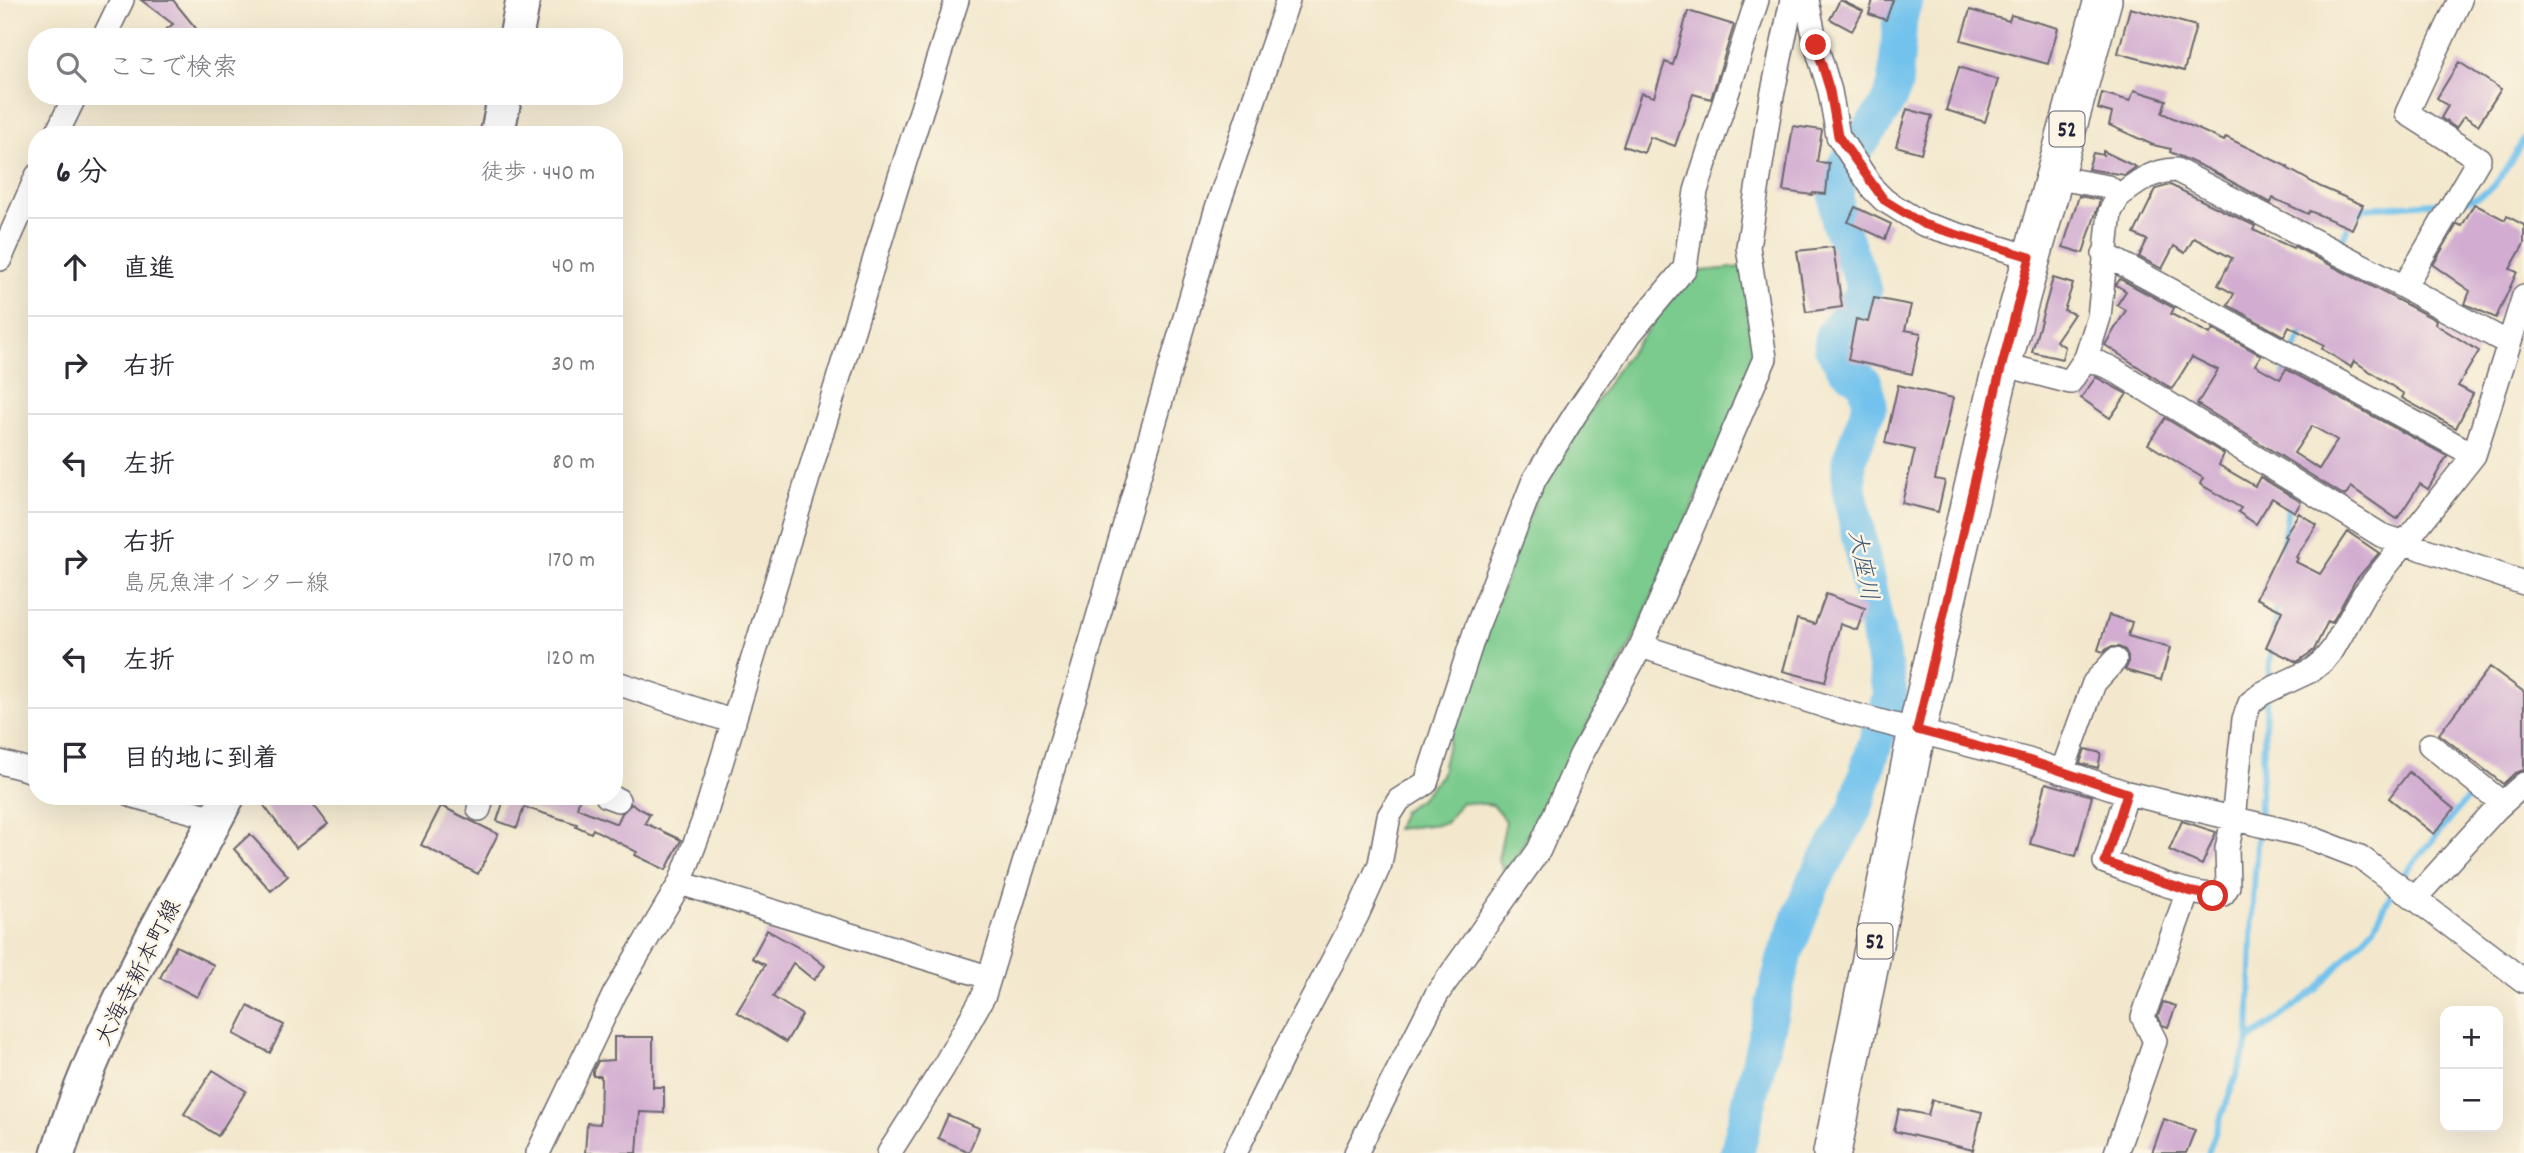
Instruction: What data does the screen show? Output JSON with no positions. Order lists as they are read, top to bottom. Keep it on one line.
{"streets":{"main road":["52","大海寺新本町線"]},"water":["大座川"],"page":{"search":"ここで検索","heading":["6 分","徒歩 · 440 m"],"list":[["直進","40 m"],["右折","30 m"],["左折","80 m"],["右折","島尻魚津インター線","170 m"],["左折","120 m"],"目的地に到着"],"map_buttons":["+","−"]}}
